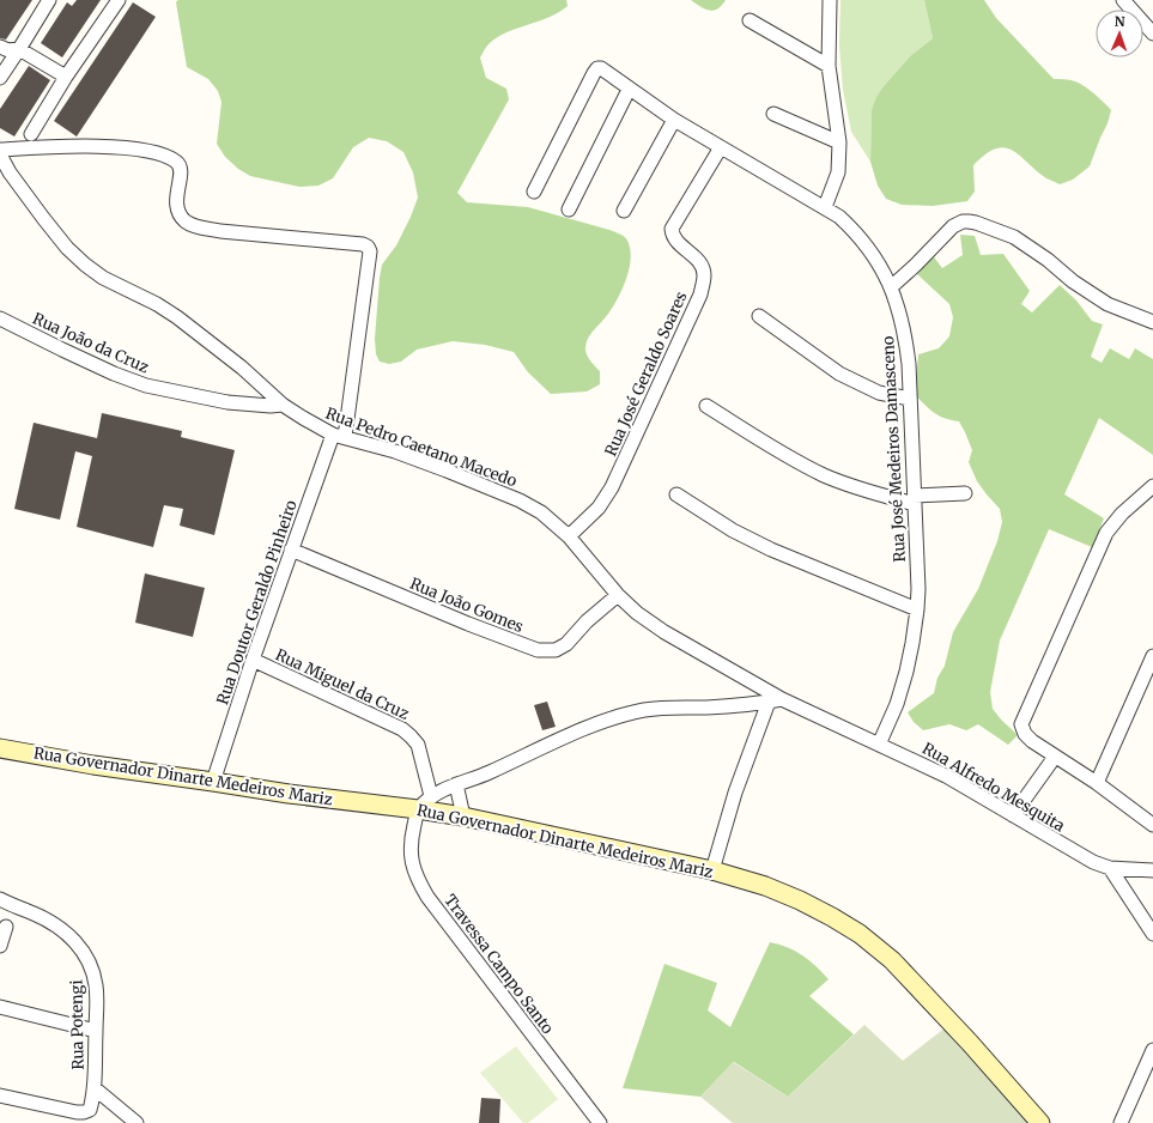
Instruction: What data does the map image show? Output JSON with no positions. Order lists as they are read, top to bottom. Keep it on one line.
{"streets":{"main road":["Rua Governador Dinarte Medeiros Mariz"],"street":["Rua João da Cruz","Rua José Geraldo Soares","Rua Pedro Caetano Macedo","Rua José Medeiros Damasceno","Rua Doutor Geraldo Pinheiro","Rua João Gomes","Rua Miguel da Cruz","Rua Alfredo Mesquita","Travessa Campo Santo","Rua Potengi"]},"crossings":[["Rua João da Cruz","Rua Pedro Caetano Macedo"],["Rua José Geraldo Soares","Rua Pedro Caetano Macedo"],["Rua José Geraldo Soares","Rua José Medeiros Damasceno"],["Rua Pedro Caetano Macedo","Rua Doutor Geraldo Pinheiro"],["Rua Pedro Caetano Macedo","Rua João Gomes"],["Rua Pedro Caetano Macedo","Rua Alfredo Mesquita"],["Rua José Medeiros Damasceno","Rua Alfredo Mesquita"],["Rua Doutor Geraldo Pinheiro","Rua João Gomes"],["Rua Doutor Geraldo Pinheiro","Rua Miguel da Cruz"],["Rua Doutor Geraldo Pinheiro","Rua Governador Dinarte Medeiros Mariz"],["Rua Governador Dinarte Medeiros Mariz","Travessa Campo Santo"]],"north":"top"}
